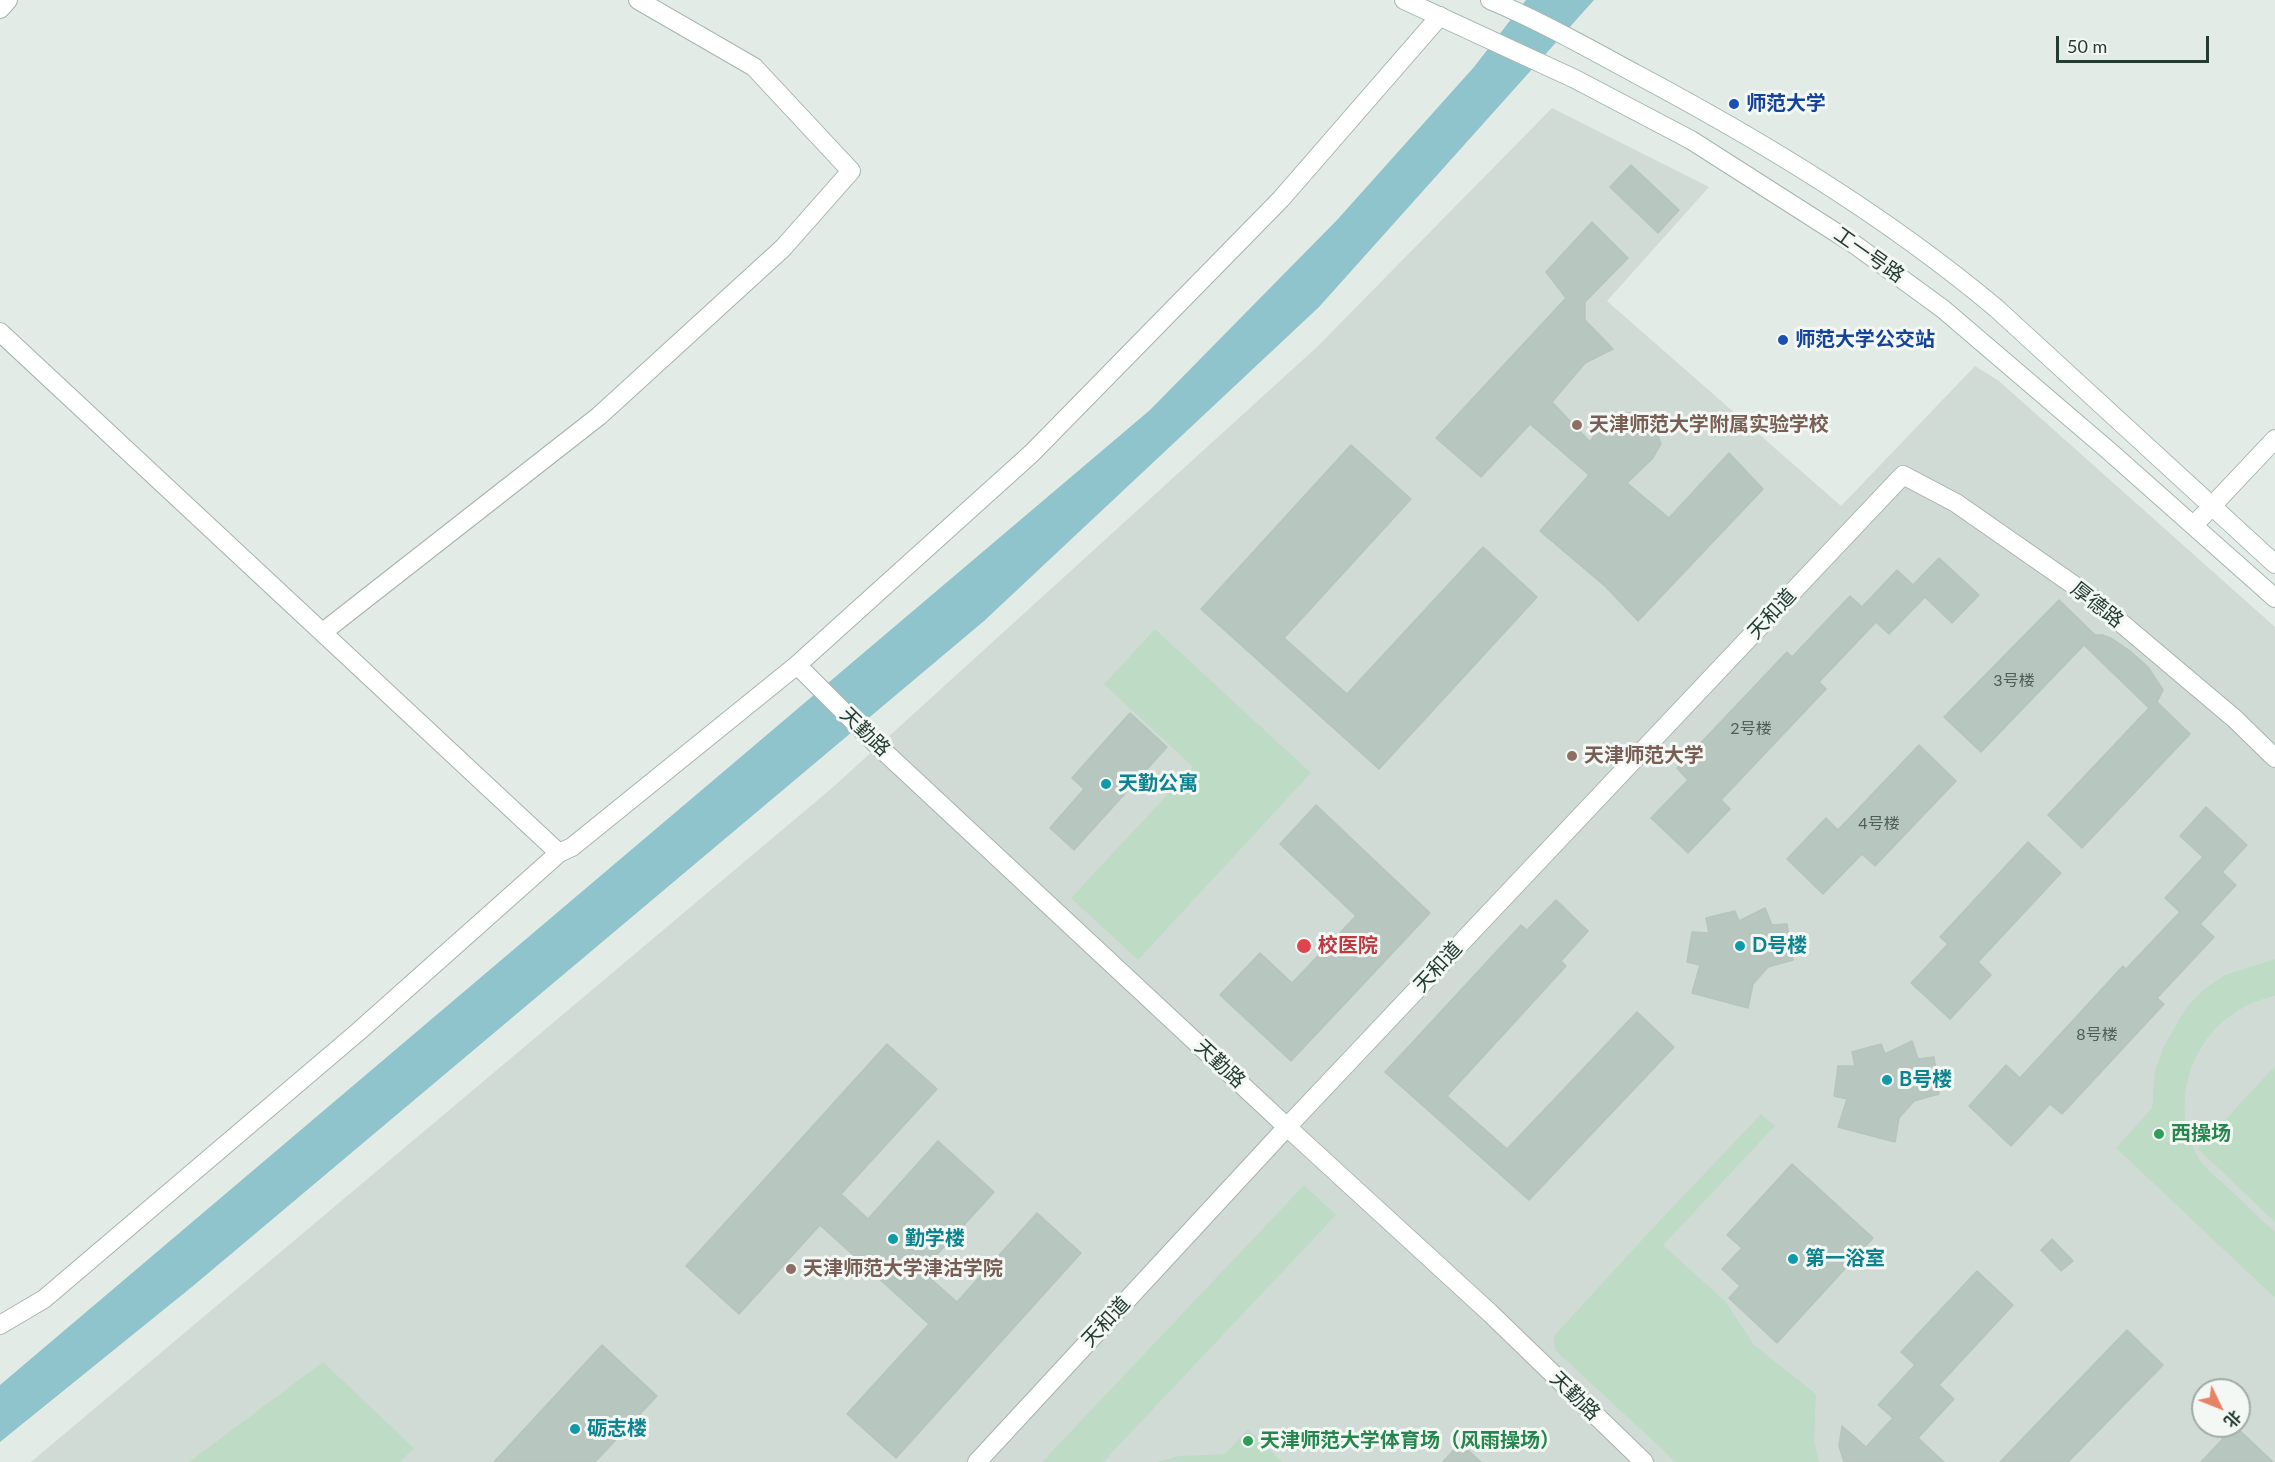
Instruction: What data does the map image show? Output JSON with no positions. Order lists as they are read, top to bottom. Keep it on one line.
{"streets":{"street":["工一号路","厚德路","天和道","天勤路"]},"crossings":[["厚德路","天和道"],["天和道","天勤路"]],"places":["师范大学","师范大学公交站","天津师范大学附属实验学校","天津师范大学","天勤公寓","校医院","D号楼","B号楼","西操场","勤学楼","第一浴室","天津师范大学津沽学院","砺志楼","天津师范大学体育场（风雨操场）"],"house_numbers":["3号楼","2号楼","4号楼","8号楼"],"scale_bar":"50 m","north":"bottom right"}
